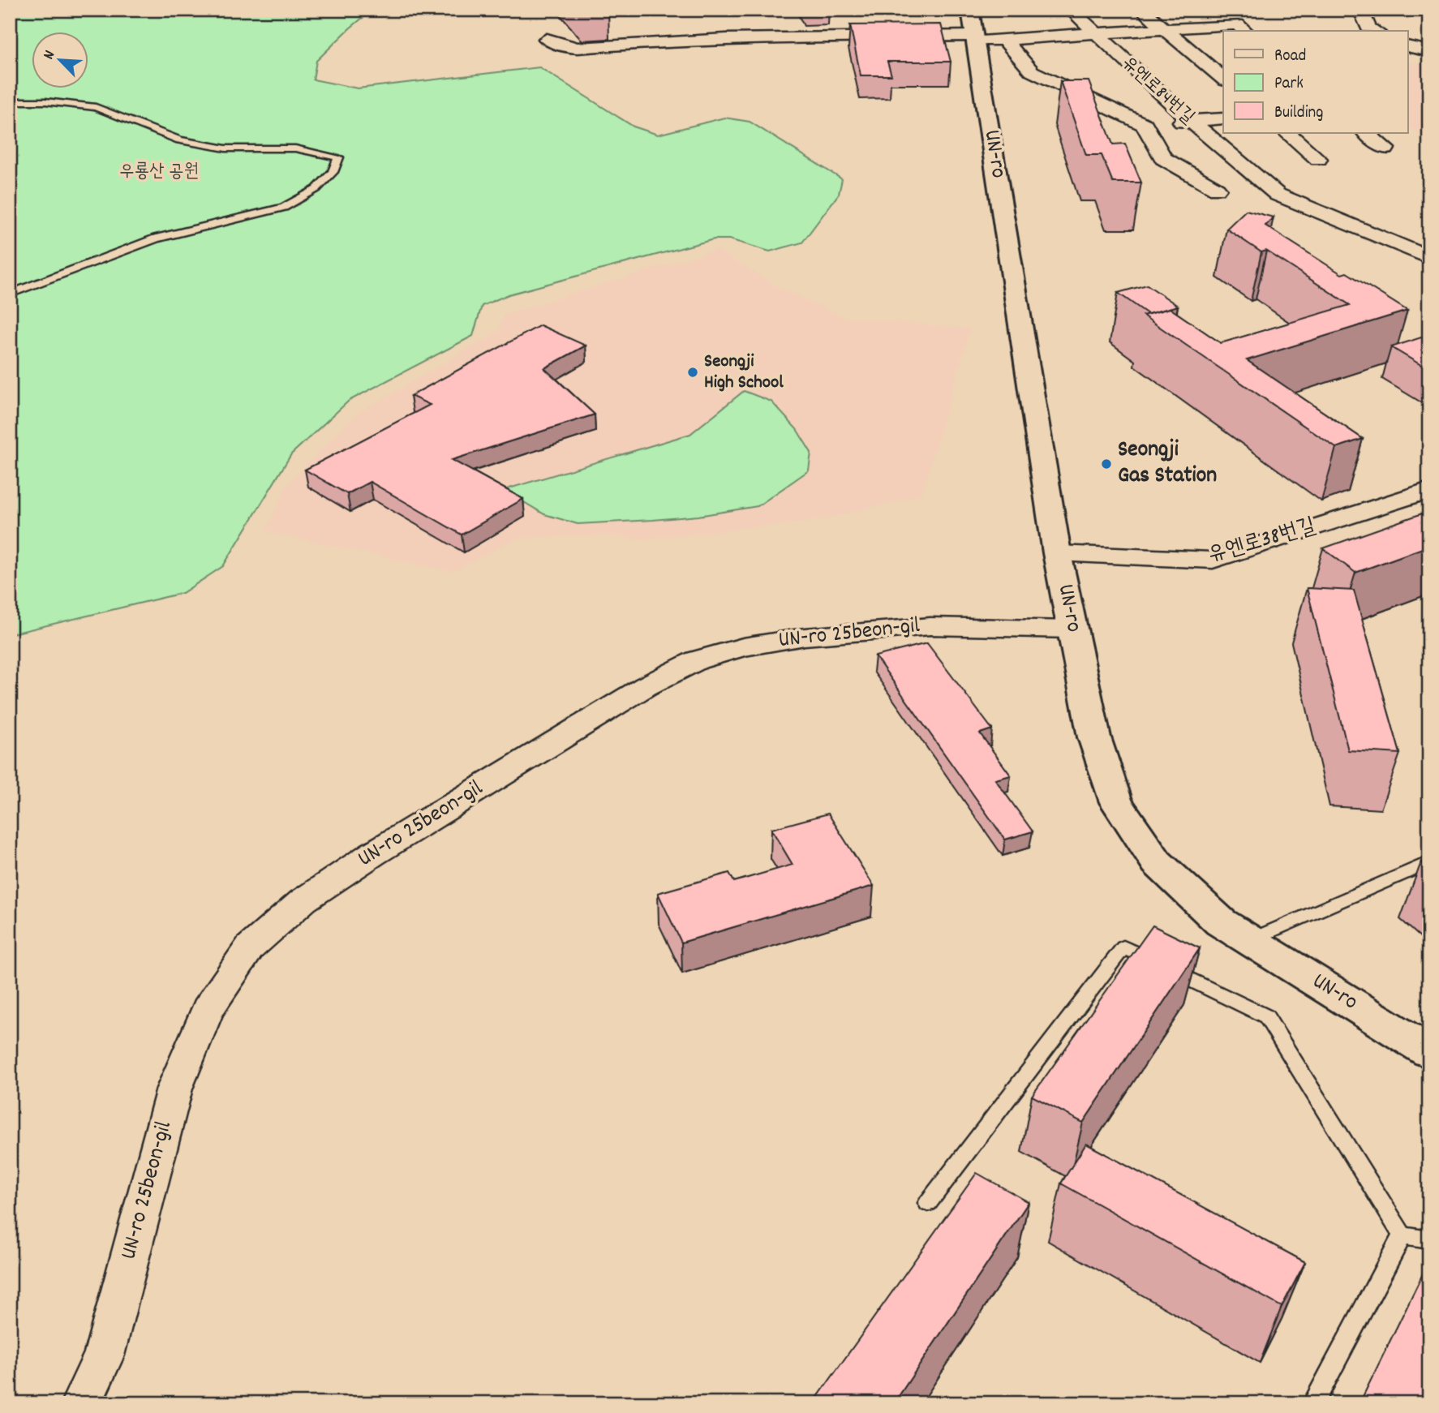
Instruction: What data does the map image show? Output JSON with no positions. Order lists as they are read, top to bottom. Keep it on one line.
{"streets":{"main road":["UN-ro"],"street":["유엔로84번길","유엔로38번길","UN-ro 25beon-gil"]},"crossings":[["UN-ro","유엔로38번길"],["UN-ro","UN-ro 25beon-gil"]],"parks":["우룡산 공원"],"places":["Seongji High School","Seongji Gas Station"],"legend":["Road","Park","Building"],"north":"top left"}
